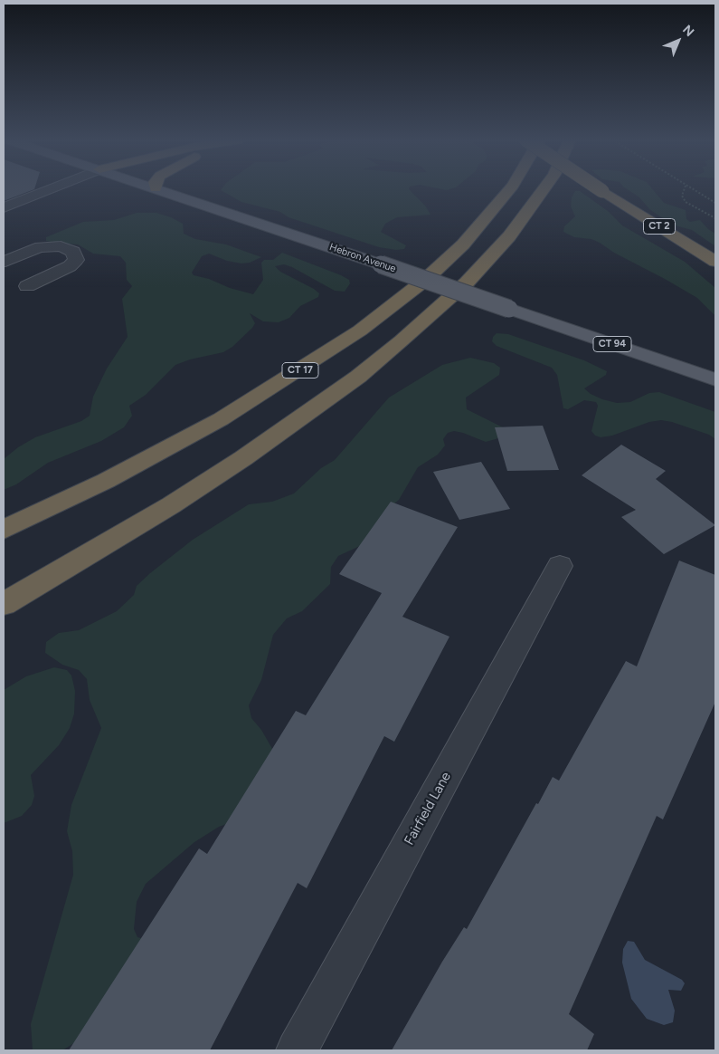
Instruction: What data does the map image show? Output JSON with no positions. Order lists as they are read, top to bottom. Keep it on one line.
{"streets":{"highway":["CT 2","CT 17"],"main road":["Hebron Avenue","CT 94"],"street":["Fairfield Lane"]},"north":"top right"}
